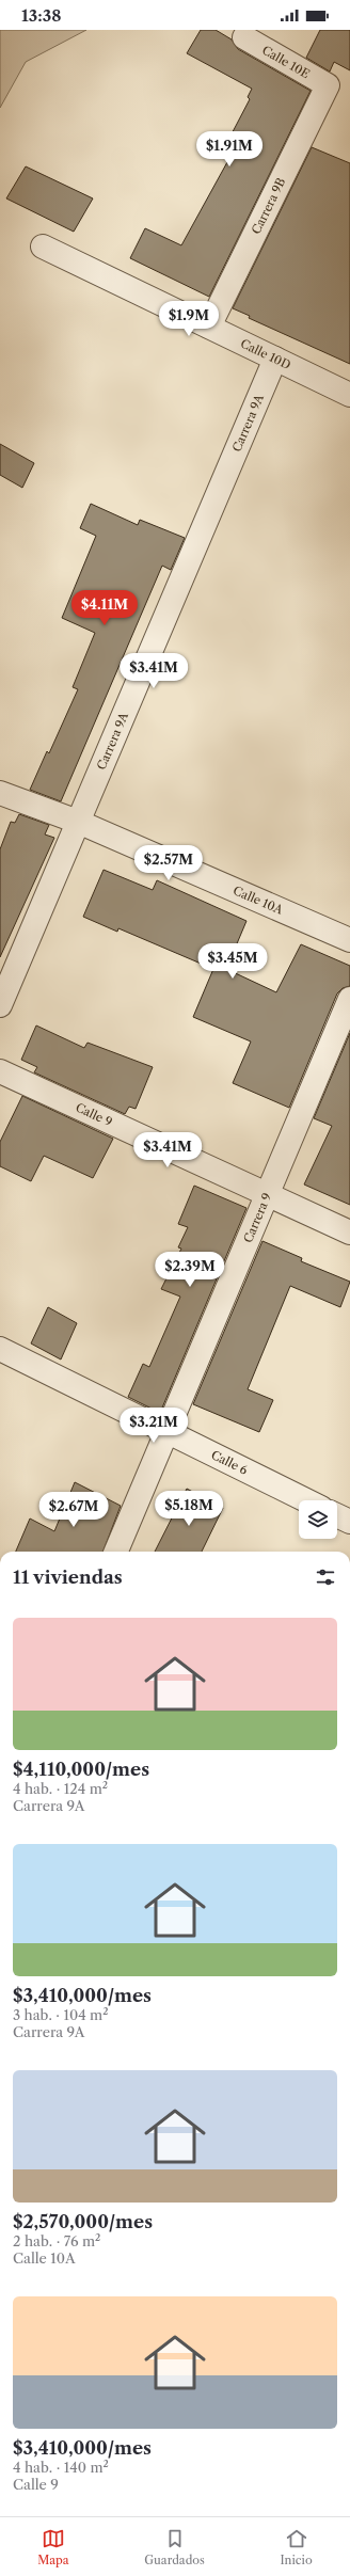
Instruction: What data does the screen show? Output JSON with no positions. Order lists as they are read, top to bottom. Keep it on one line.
{"streets":{"street":["Calle 10E","Carrera 9B","Calle 10D","Carrera 9A","Calle 10A","Calle 9","Carrera 9","Calle 6"]},"crossings":[["Calle 10E","Carrera 9B"],["Carrera 9B","Calle 10D"],["Calle 10D","Carrera 9A"],["Carrera 9A","Calle 10A"],["Calle 9","Carrera 9"],["Carrera 9","Calle 6"]],"page":{"status":"13:38","price":["$1.91M","$1.9M","$4.11M","$3.41M","$2.57M","$3.45M","$3.41M","$2.39M","$3.21M","$5.18M","$2.67M"],"heading":"11 viviendas","list":[{"name":"$4,110,000/mes","note":"4 hab. · 124 m² · Carrera 9A"},{"name":"$3,410,000/mes","note":"3 hab. · 104 m² · Carrera 9A"},{"name":"$2,570,000/mes","note":"2 hab. · 76 m² · Calle 10A"},{"name":"$3,410,000/mes","note":"4 hab. · 140 m² · Calle 9"}],"tabs":["Mapa","Guardados","Inicio"]}}
